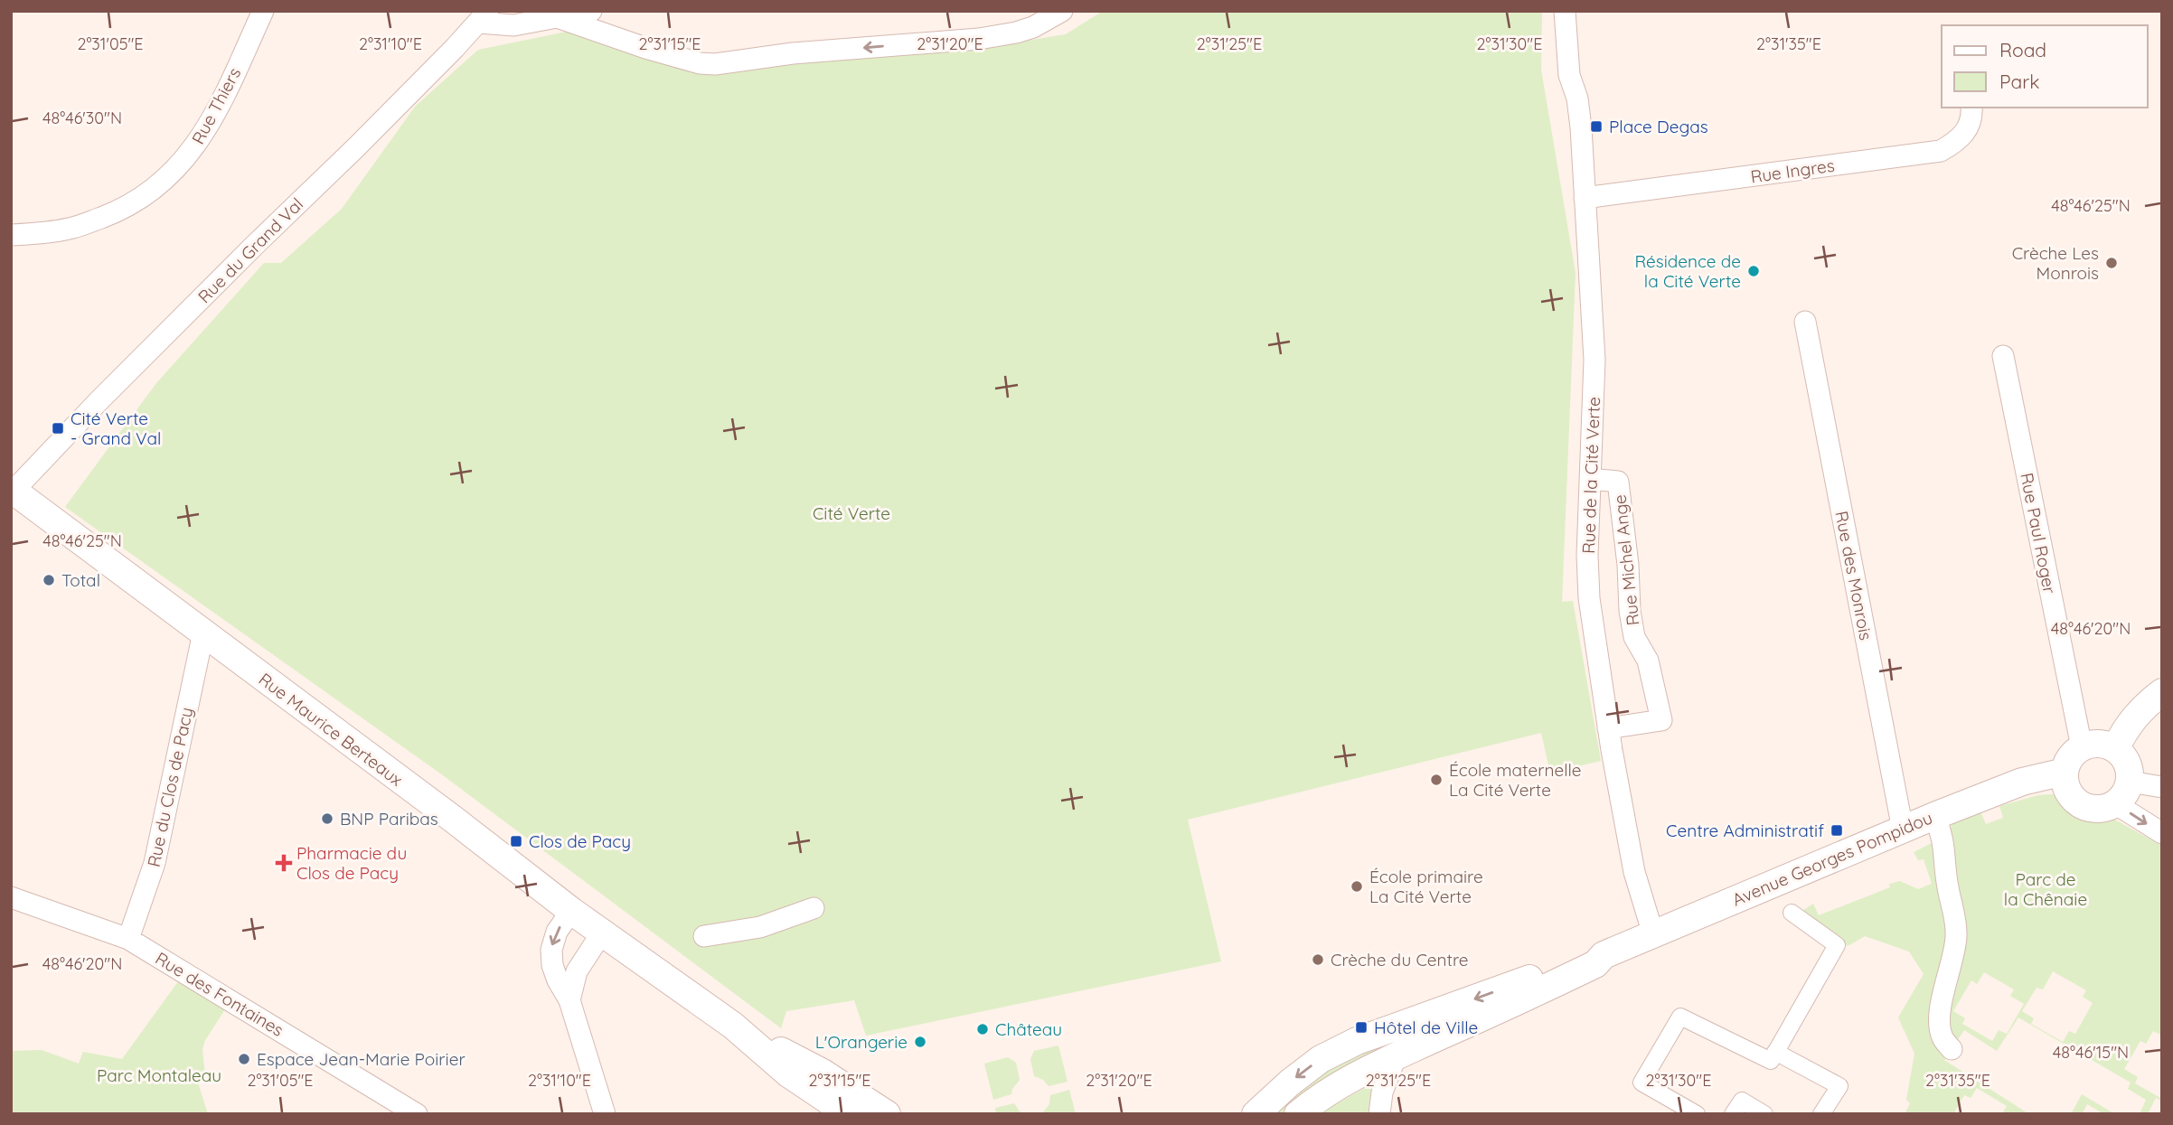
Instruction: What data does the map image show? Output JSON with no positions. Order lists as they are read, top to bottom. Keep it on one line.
{"streets":{"street":["Rue Thiers","Rue Ingres","Rue du Grand Val","Rue de la Cité Verte","Rue Paul Roger","Rue Michel Ange","Rue des Monrois","Rue Maurice Berteaux","Rue du Clos de Pacy","Avenue Georges Pompidou","Rue des Fontaines"]},"crossings":[["Rue Ingres","Rue de la Cité Verte"],["Rue du Grand Val","Rue Maurice Berteaux"],["Rue de la Cité Verte","Rue Michel Ange"],["Rue de la Cité Verte","Avenue Georges Pompidou"],["Rue Paul Roger","Avenue Georges Pompidou"],["Rue des Monrois","Avenue Georges Pompidou"],["Rue Maurice Berteaux","Rue du Clos de Pacy"],["Rue du Clos de Pacy","Rue des Fontaines"]],"parks":["Cité Verte","Parc de la Chênaie","Parc Montaleau"],"places":{"transit":["Place Degas","Cité Verte - Grand Val","Centre Administratif","Clos de Pacy","Hôtel de Ville"],"other":["Crèche Les Monrois","Résidence de la Cité Verte","Total","École maternelle La Cité Verte","BNP Paribas","École primaire La Cité Verte","Crèche du Centre","Château","L'Orangerie","Espace Jean-Marie Poirier"],"health":["Pharmacie du Clos de Pacy"]},"legend":["Road","Park"],"coordinates":["2°31'05\"E","2°31'10\"E","2°31'15\"E","2°31'20\"E","2°31'25\"E","2°31'30\"E","2°31'35\"E","48°46'30\"N","48°46'25\"N","48°46'20\"N","48°46'15\"N"]}
